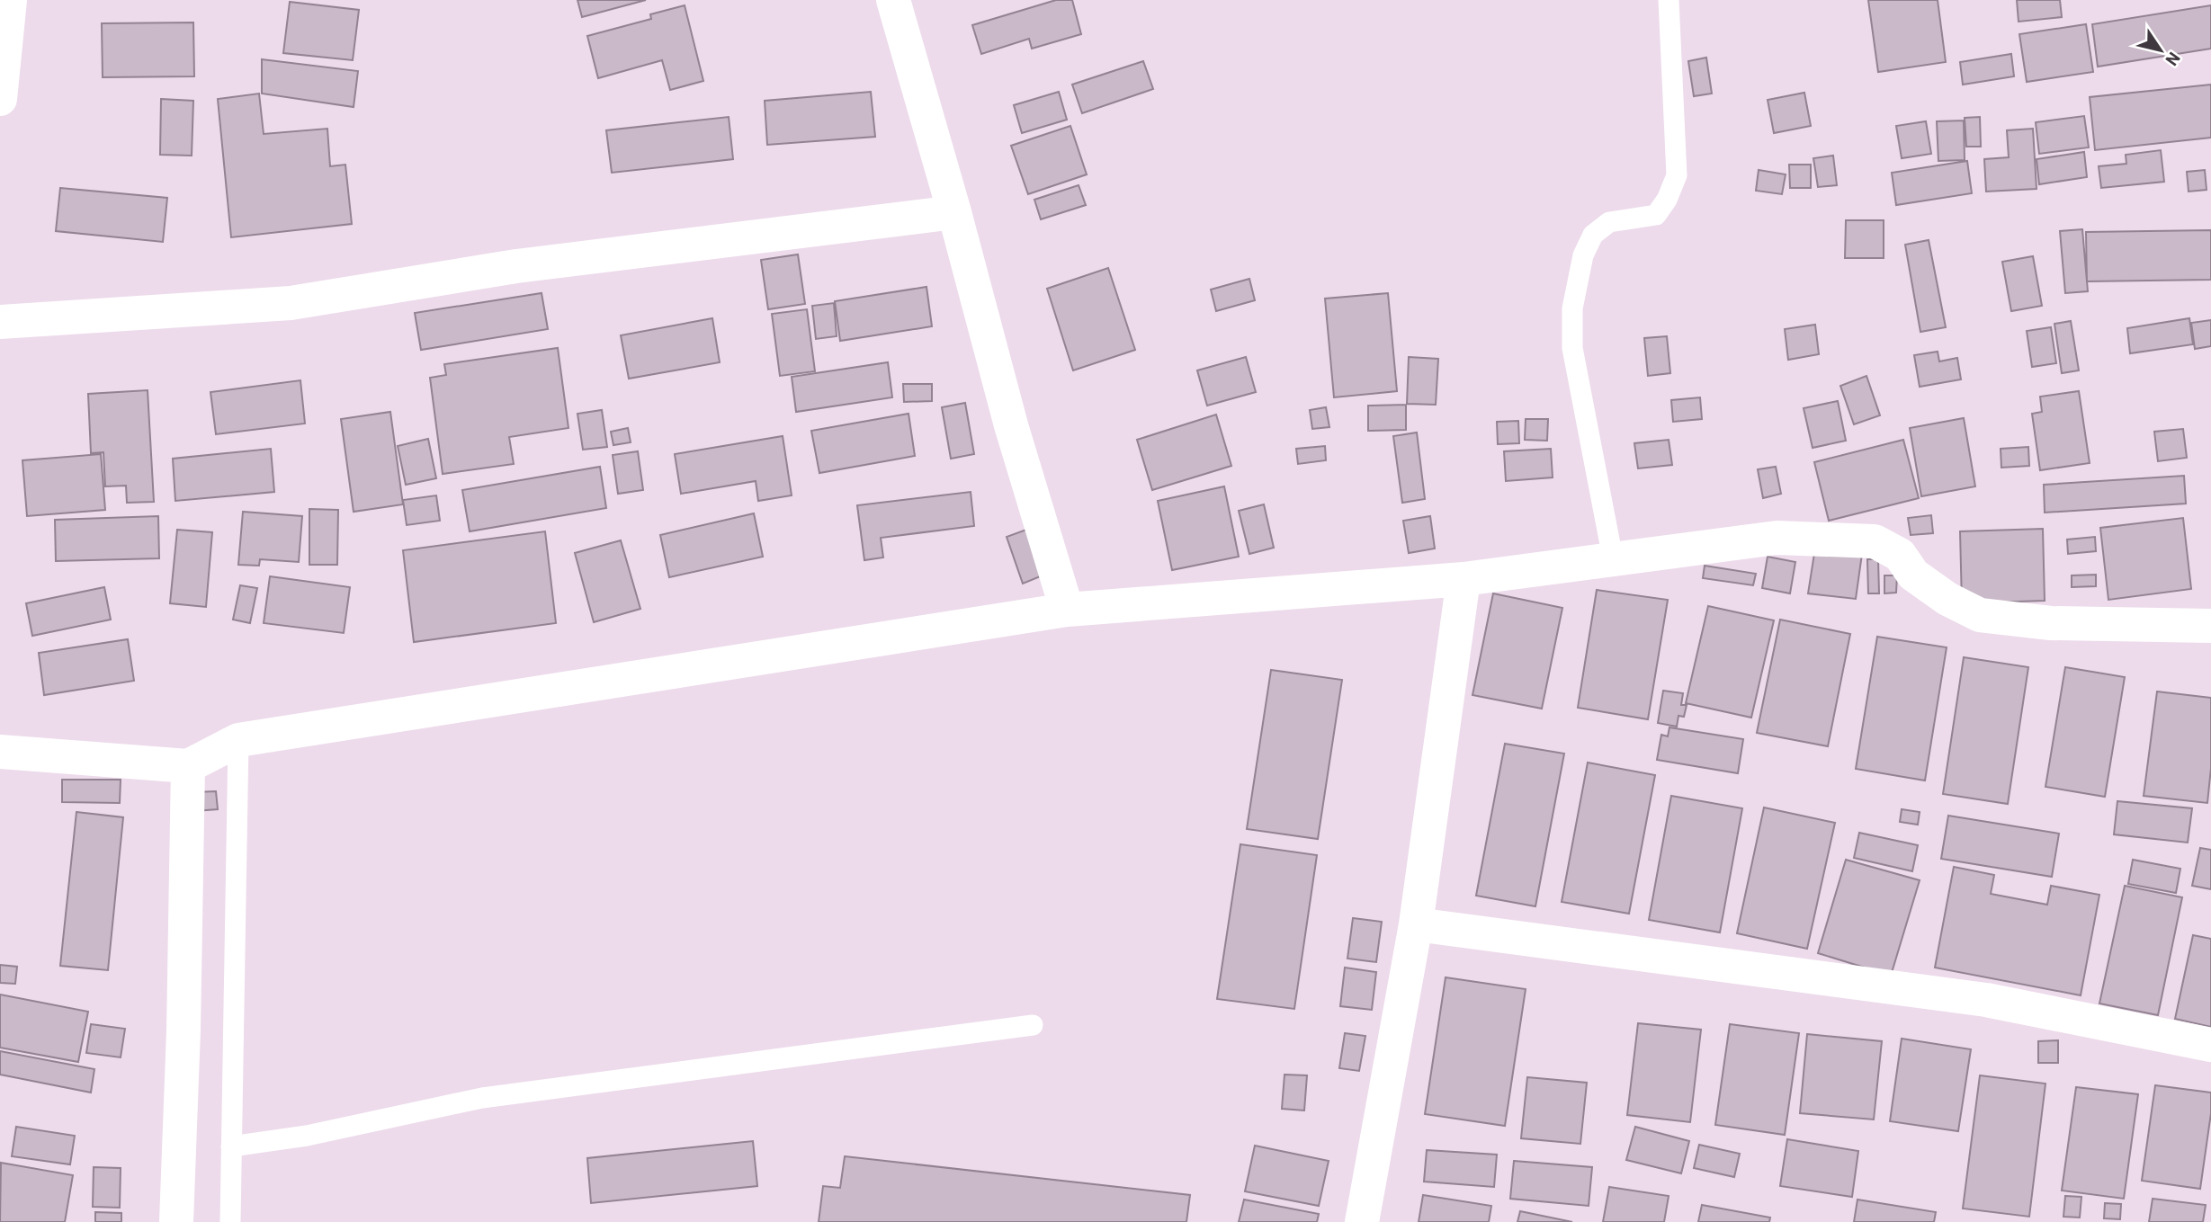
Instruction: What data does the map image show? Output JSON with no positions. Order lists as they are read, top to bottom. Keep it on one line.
{"north":"bottom right"}
